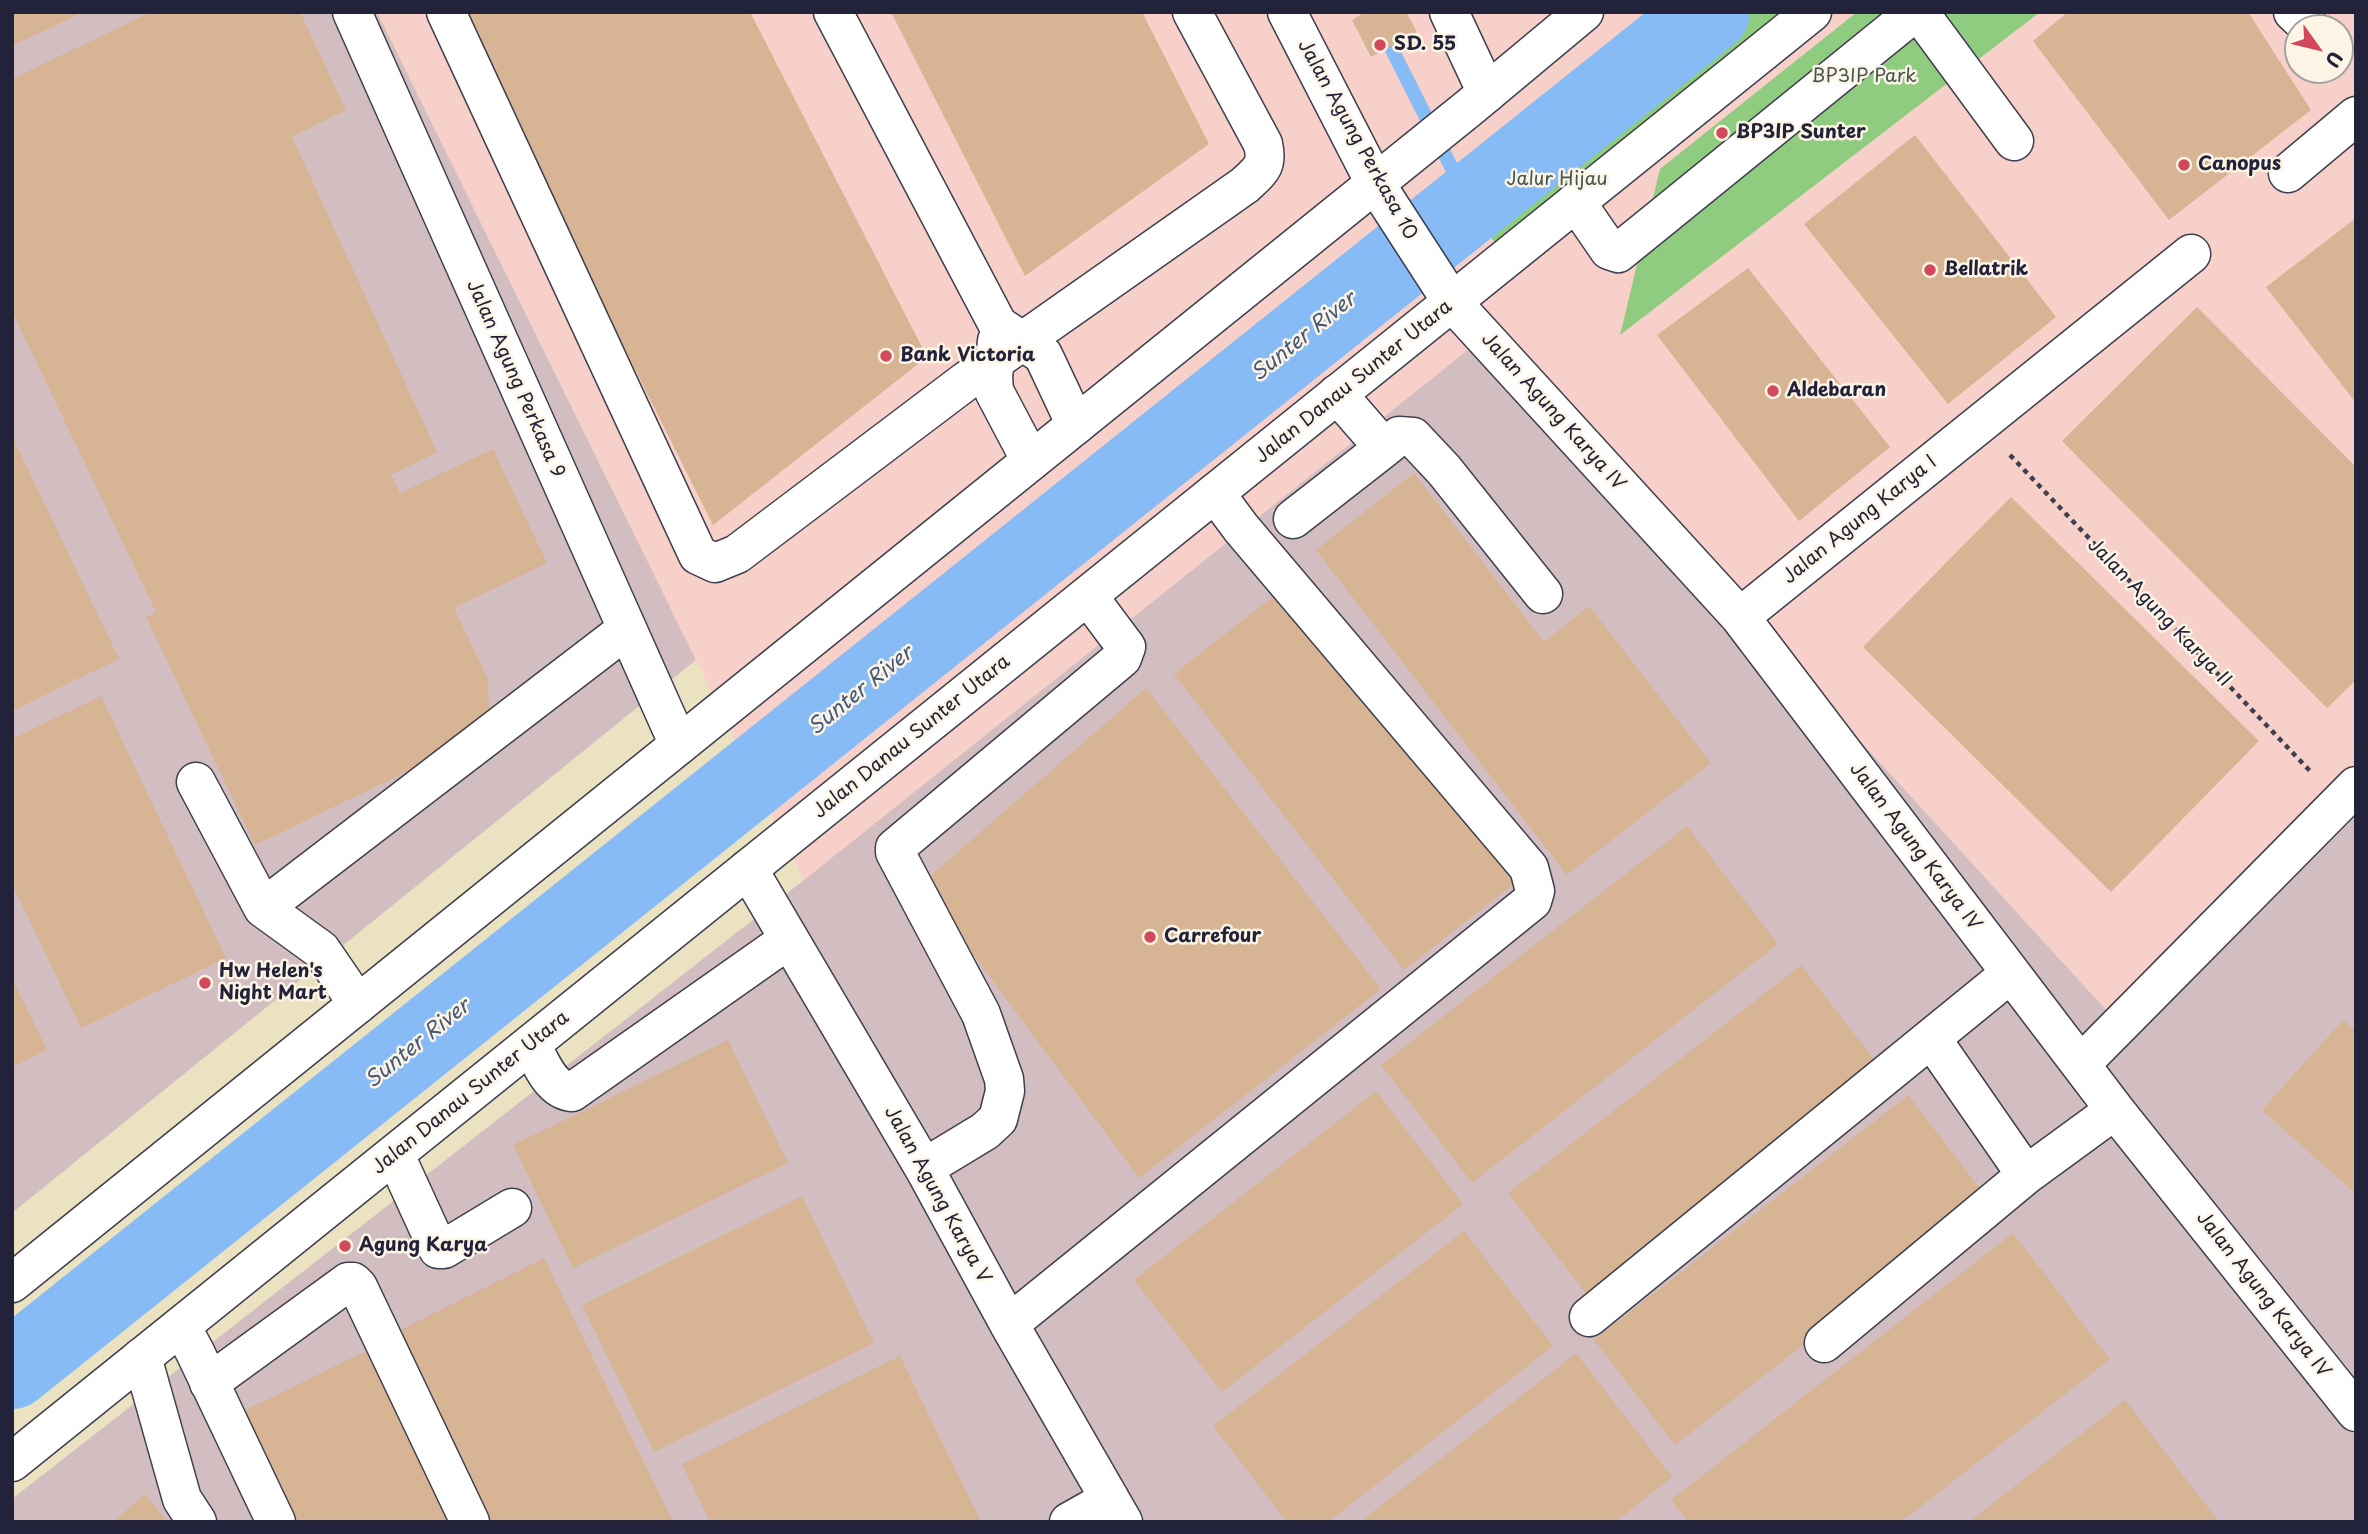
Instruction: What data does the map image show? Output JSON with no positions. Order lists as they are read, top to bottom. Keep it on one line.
{"streets":{"main road":["Jalan Agung Perkasa 10","Jalan Agung Perkasa 9","Jalan Danau Sunter Utara","Jalan Agung Karya IV","Jalan Agung Karya I","Jalan Agung Karya V"],"path":["Jalan Agung Karya II"]},"crossings":[["Jalan Agung Perkasa 10","Jalan Danau Sunter Utara"],["Jalan Agung Perkasa 10","Jalan Agung Karya IV"],["Jalan Danau Sunter Utara","Jalan Agung Karya IV"],["Jalan Danau Sunter Utara","Jalan Agung Karya V"],["Jalan Agung Karya IV","Jalan Agung Karya I"],["Jalan Agung Karya I","Jalan Agung Karya II"]],"water":["Sunter River"],"parks":["BP3IP Park","Jalur Hijau"],"places":["SD. 55","BP3IP Sunter","Canopus","Bellatrik","Bank Victoria","Aldebaran","Carrefour","Hw Helen's Night Mart","Agung Karya"],"north":"bottom right"}
